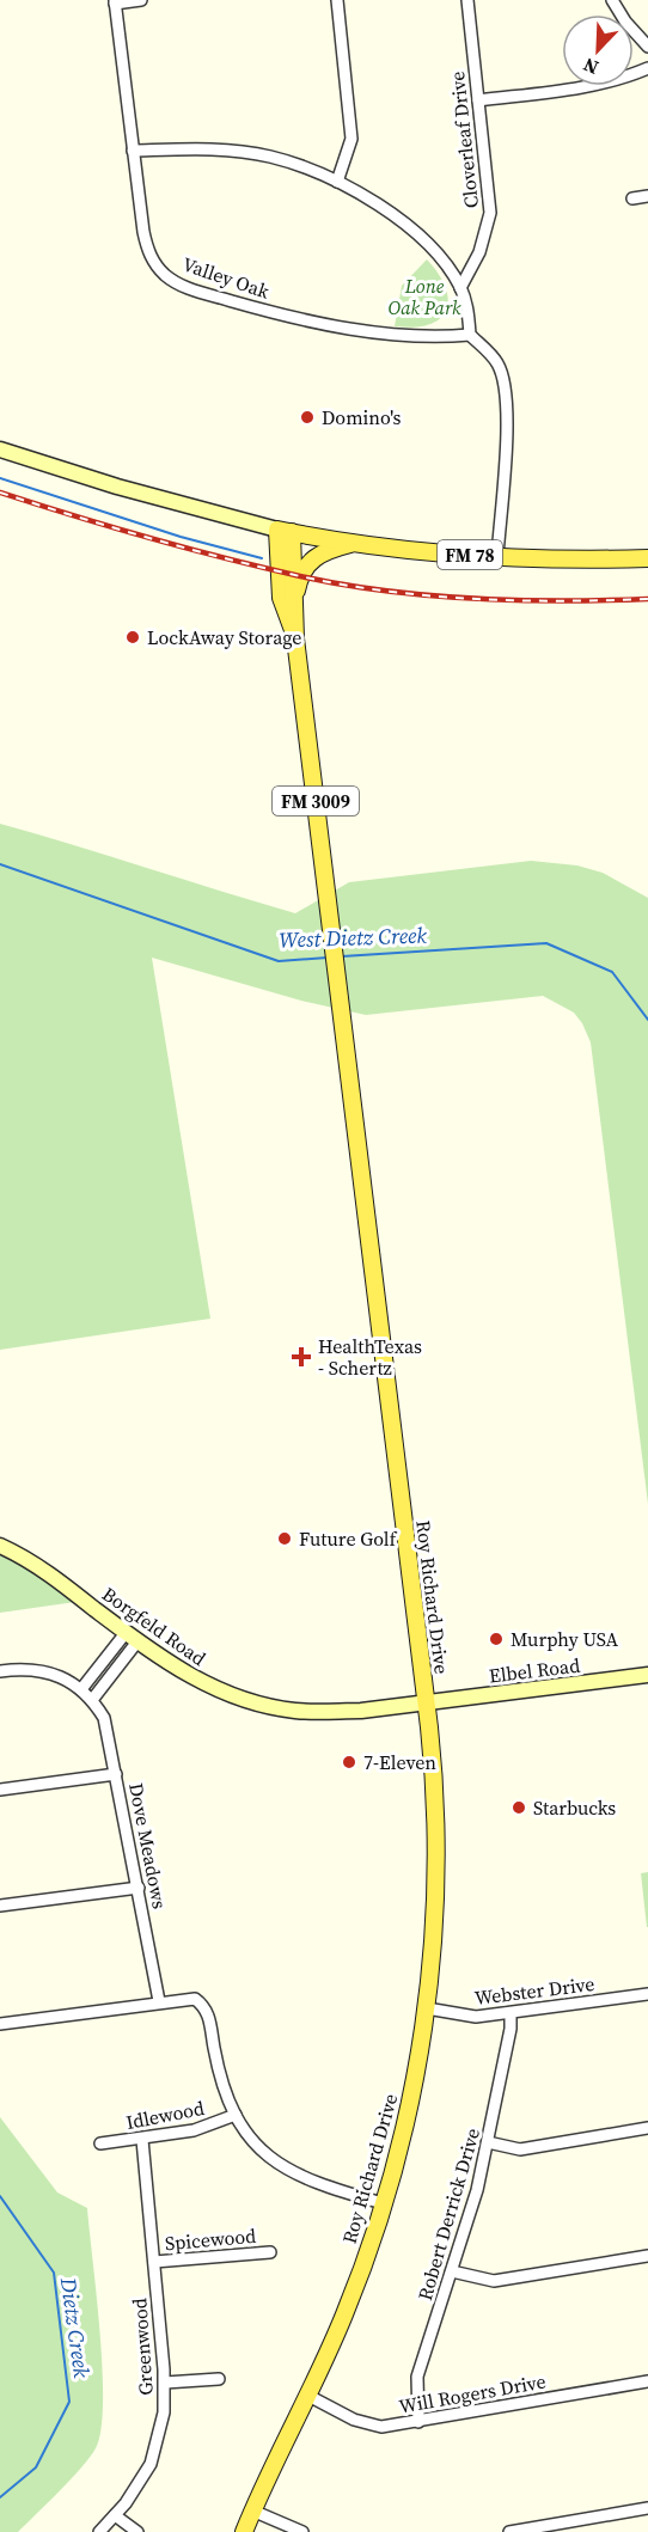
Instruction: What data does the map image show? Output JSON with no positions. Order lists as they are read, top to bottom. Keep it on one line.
{"streets":{"main road":["FM 78","FM 3009","Roy Richard Drive"],"street":["Cloverleaf Drive","Valley Oak","Borgfeld Road","Elbel Road","Dove Meadows","Webster Drive","Idlewood","Robert Derrick Drive","Spicewood","Greenwood","Will Rogers Drive"]},"crossings":[["FM 78","Roy Richard Drive"],["Roy Richard Drive","Borgfeld Road"],["Roy Richard Drive","Elbel Road"],["Roy Richard Drive","Webster Drive"],["Roy Richard Drive","Will Rogers Drive"],["Borgfeld Road","Elbel Road"],["Webster Drive","Robert Derrick Drive"],["Idlewood","Greenwood"],["Robert Derrick Drive","Will Rogers Drive"],["Spicewood","Greenwood"]],"water":["West Dietz Creek","Dietz Creek"],"parks":["Lone Oak Park"],"places":{"other":["Domino's","LockAway Storage","Future Golf","Murphy USA","7-Eleven","Starbucks"],"health":["HealthTexas - Schertz"]},"north":"bottom left"}
